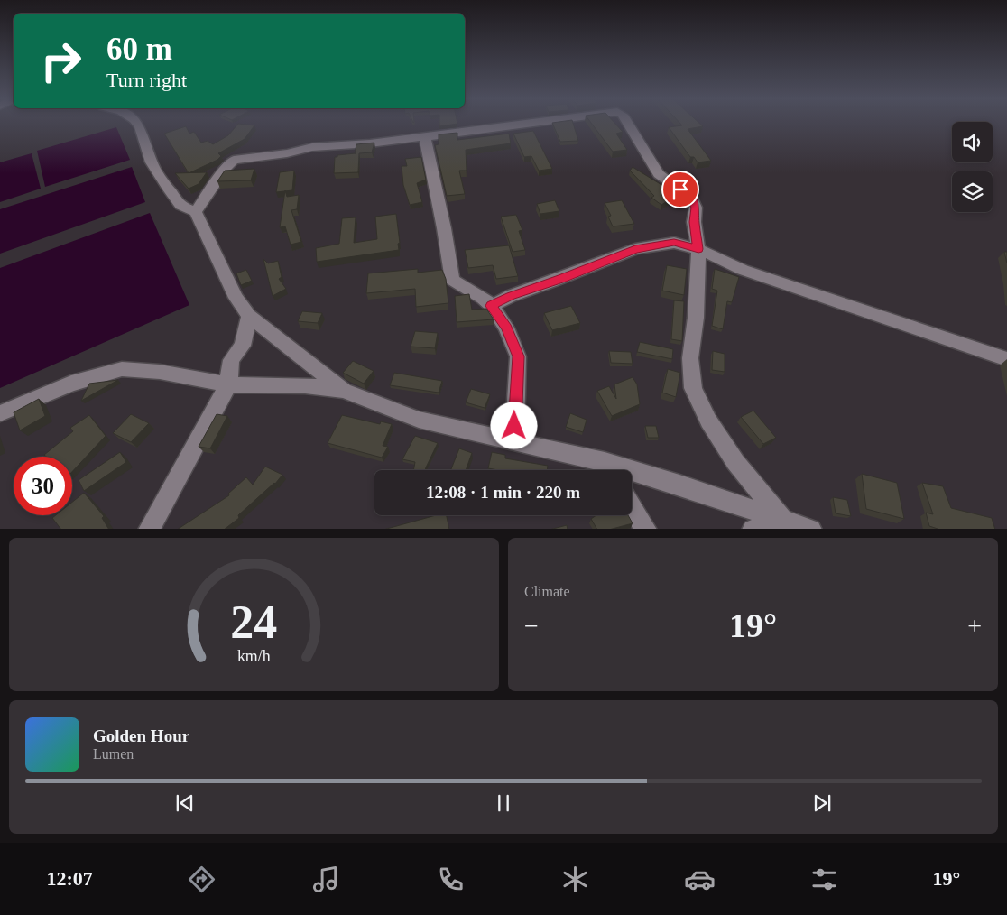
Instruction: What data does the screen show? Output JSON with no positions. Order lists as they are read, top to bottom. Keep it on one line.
{"page":{"turn":["60 m","Turn right"],"limit":"30","trip":"12:08 · 1 min · 220 m","tile":"Climate","heat":["−","19°","+"],"song":["Golden Hour","Lumen"],"tabs":["12:07","19°"],"gauge":["24","km/h"]}}
